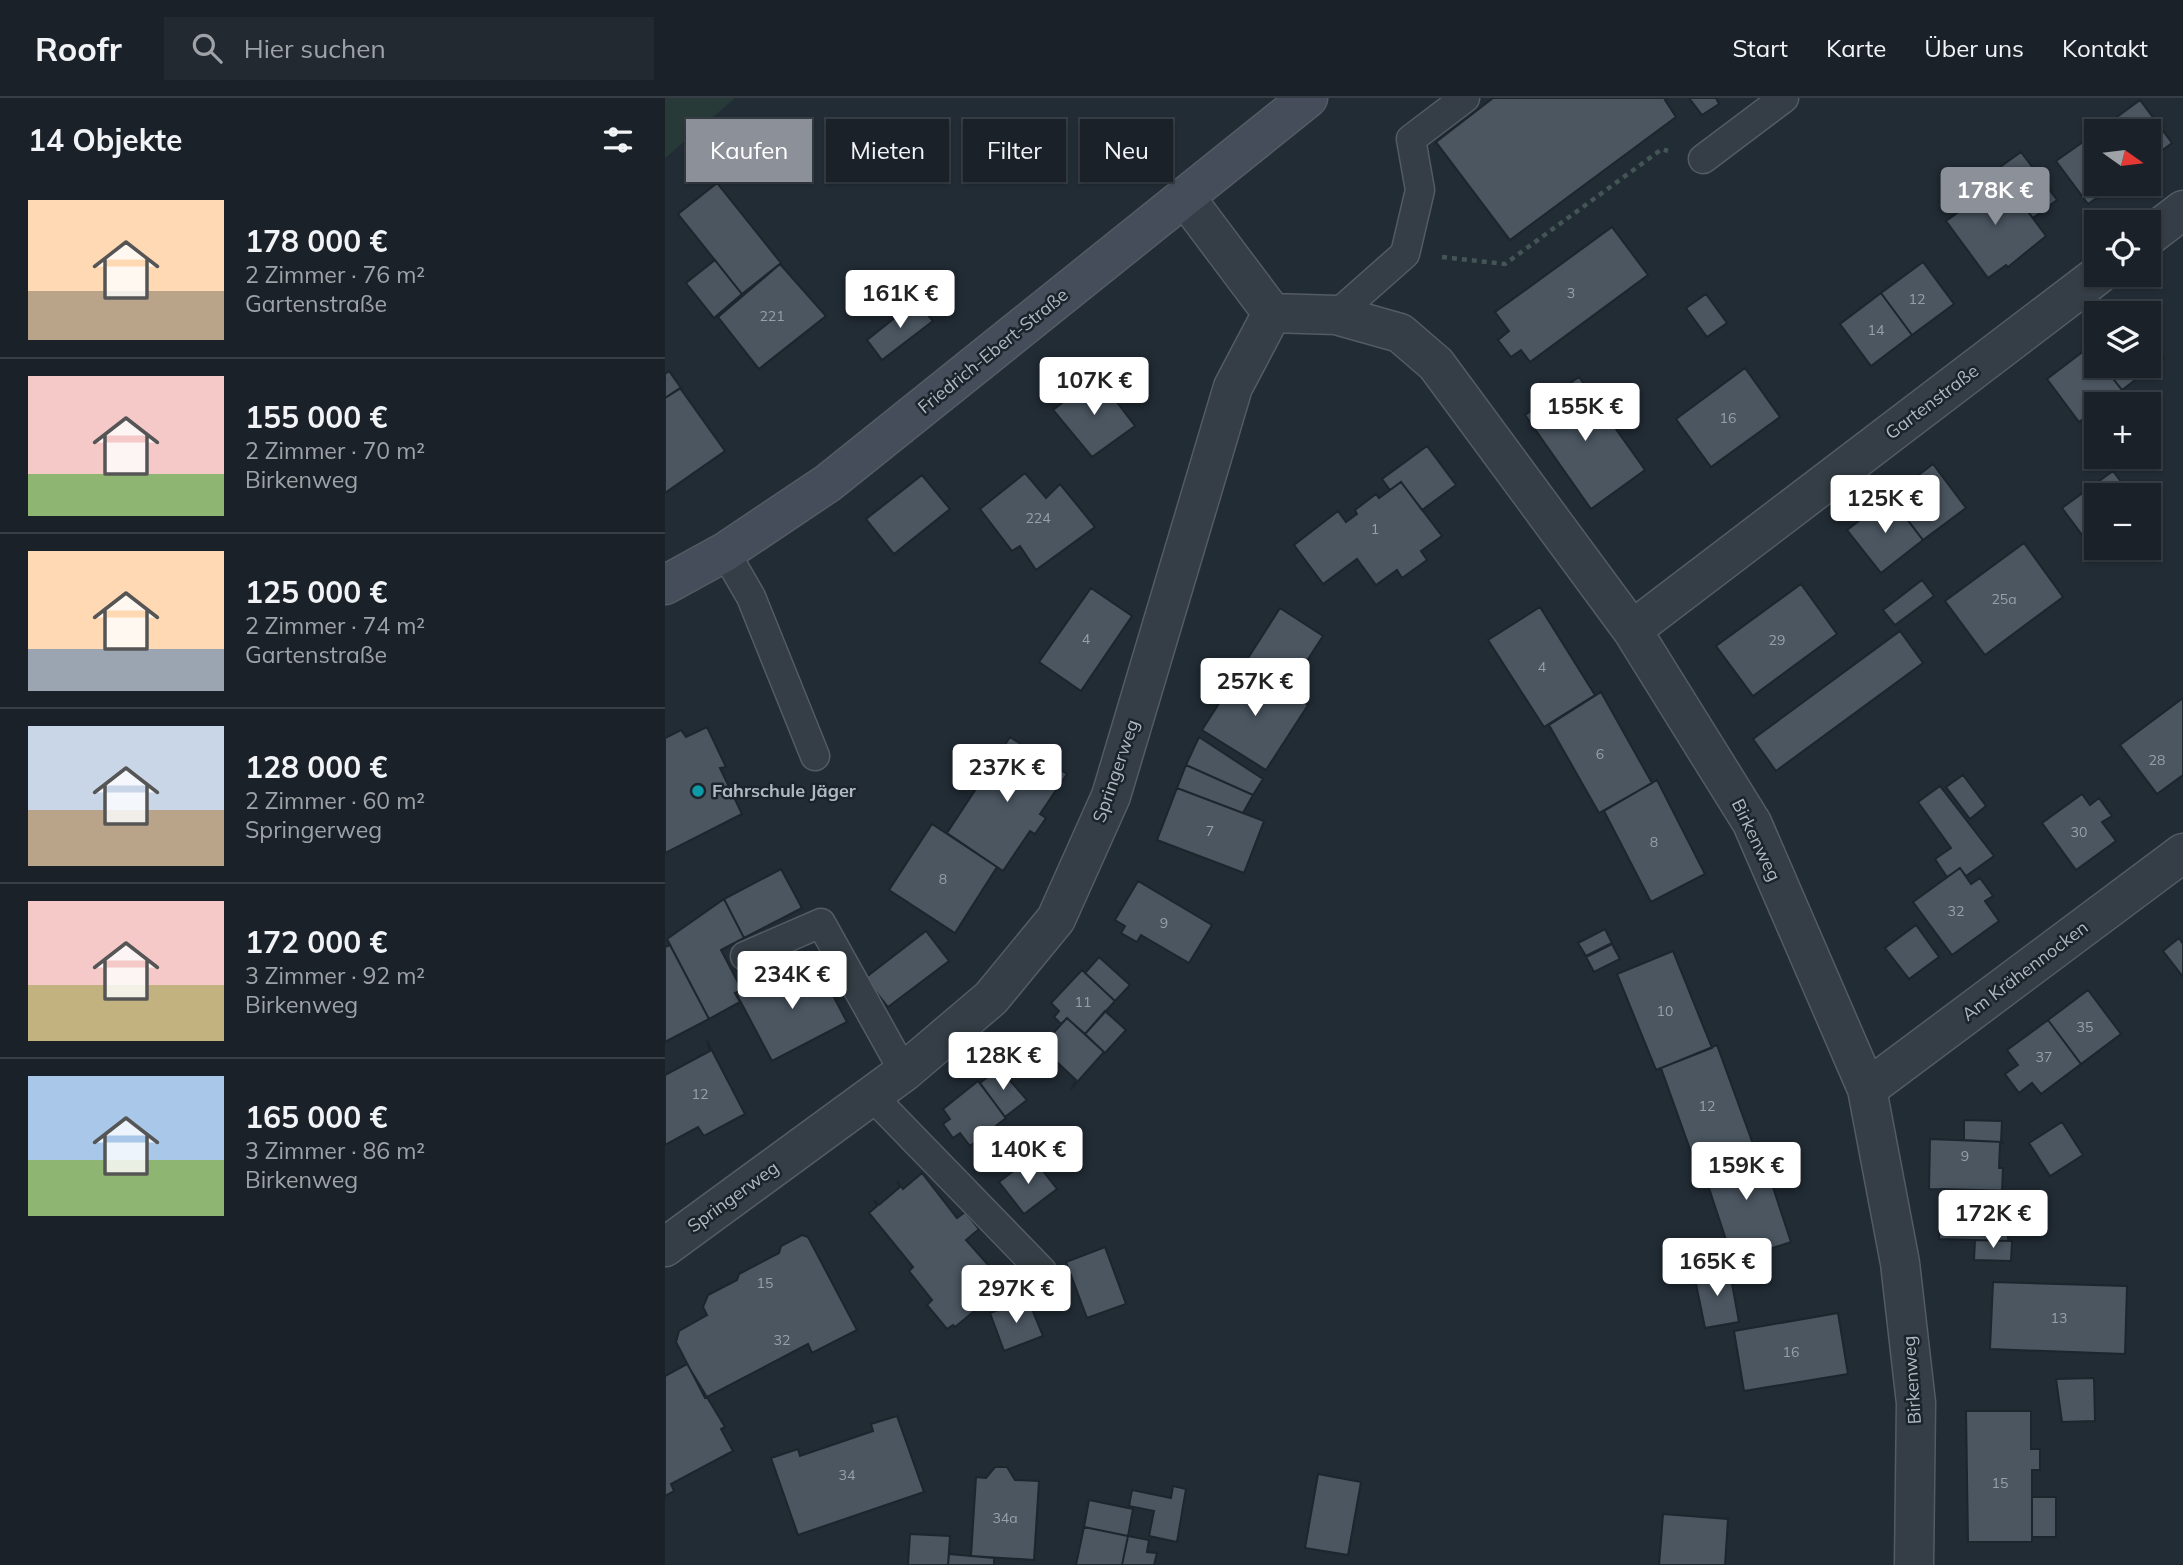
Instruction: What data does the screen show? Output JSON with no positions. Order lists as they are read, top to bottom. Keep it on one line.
{"streets":{"main road":["Friedrich-Ebert-Straße"],"street":["Gartenstraße","Springerweg","Birkenweg","Am Krähennocken"]},"crossings":[["Gartenstraße","Birkenweg"],["Springerweg","Birkenweg"],["Birkenweg","Am Krähennocken"]],"places":["Fahrschule Jäger"],"house_numbers":["3","12","221","14","16","224","1","25a","4","29","4","6","28","7","30","8","8","32","9","11","10","35","37","12","12","9","15","13","32","16","34","15","34a"],"north":"right","page":{"header":"Roofr","search":"Hier suchen","nav":["Start","Karte","Über uns","Kontakt"],"heading":"14 Objekte","map_buttons":["+","−"],"chip":["Kaufen","Mieten","Filter","Neu"],"price":["178K €","161K €","107K €","155K €","125K €","257K €","237K €","234K €","128K €","140K €","159K €","172K €","165K €","297K €"],"list":[{"name":"178 000 €","note":"2 Zimmer · 76 m² · Gartenstraße"},{"name":"155 000 €","note":"2 Zimmer · 70 m² · Birkenweg"},{"name":"125 000 €","note":"2 Zimmer · 74 m² · Gartenstraße"},{"name":"128 000 €","note":"2 Zimmer · 60 m² · Springerweg"},{"name":"172 000 €","note":"3 Zimmer · 92 m² · Birkenweg"},{"name":"165 000 €","note":"3 Zimmer · 86 m² · Birkenweg"}]}}
